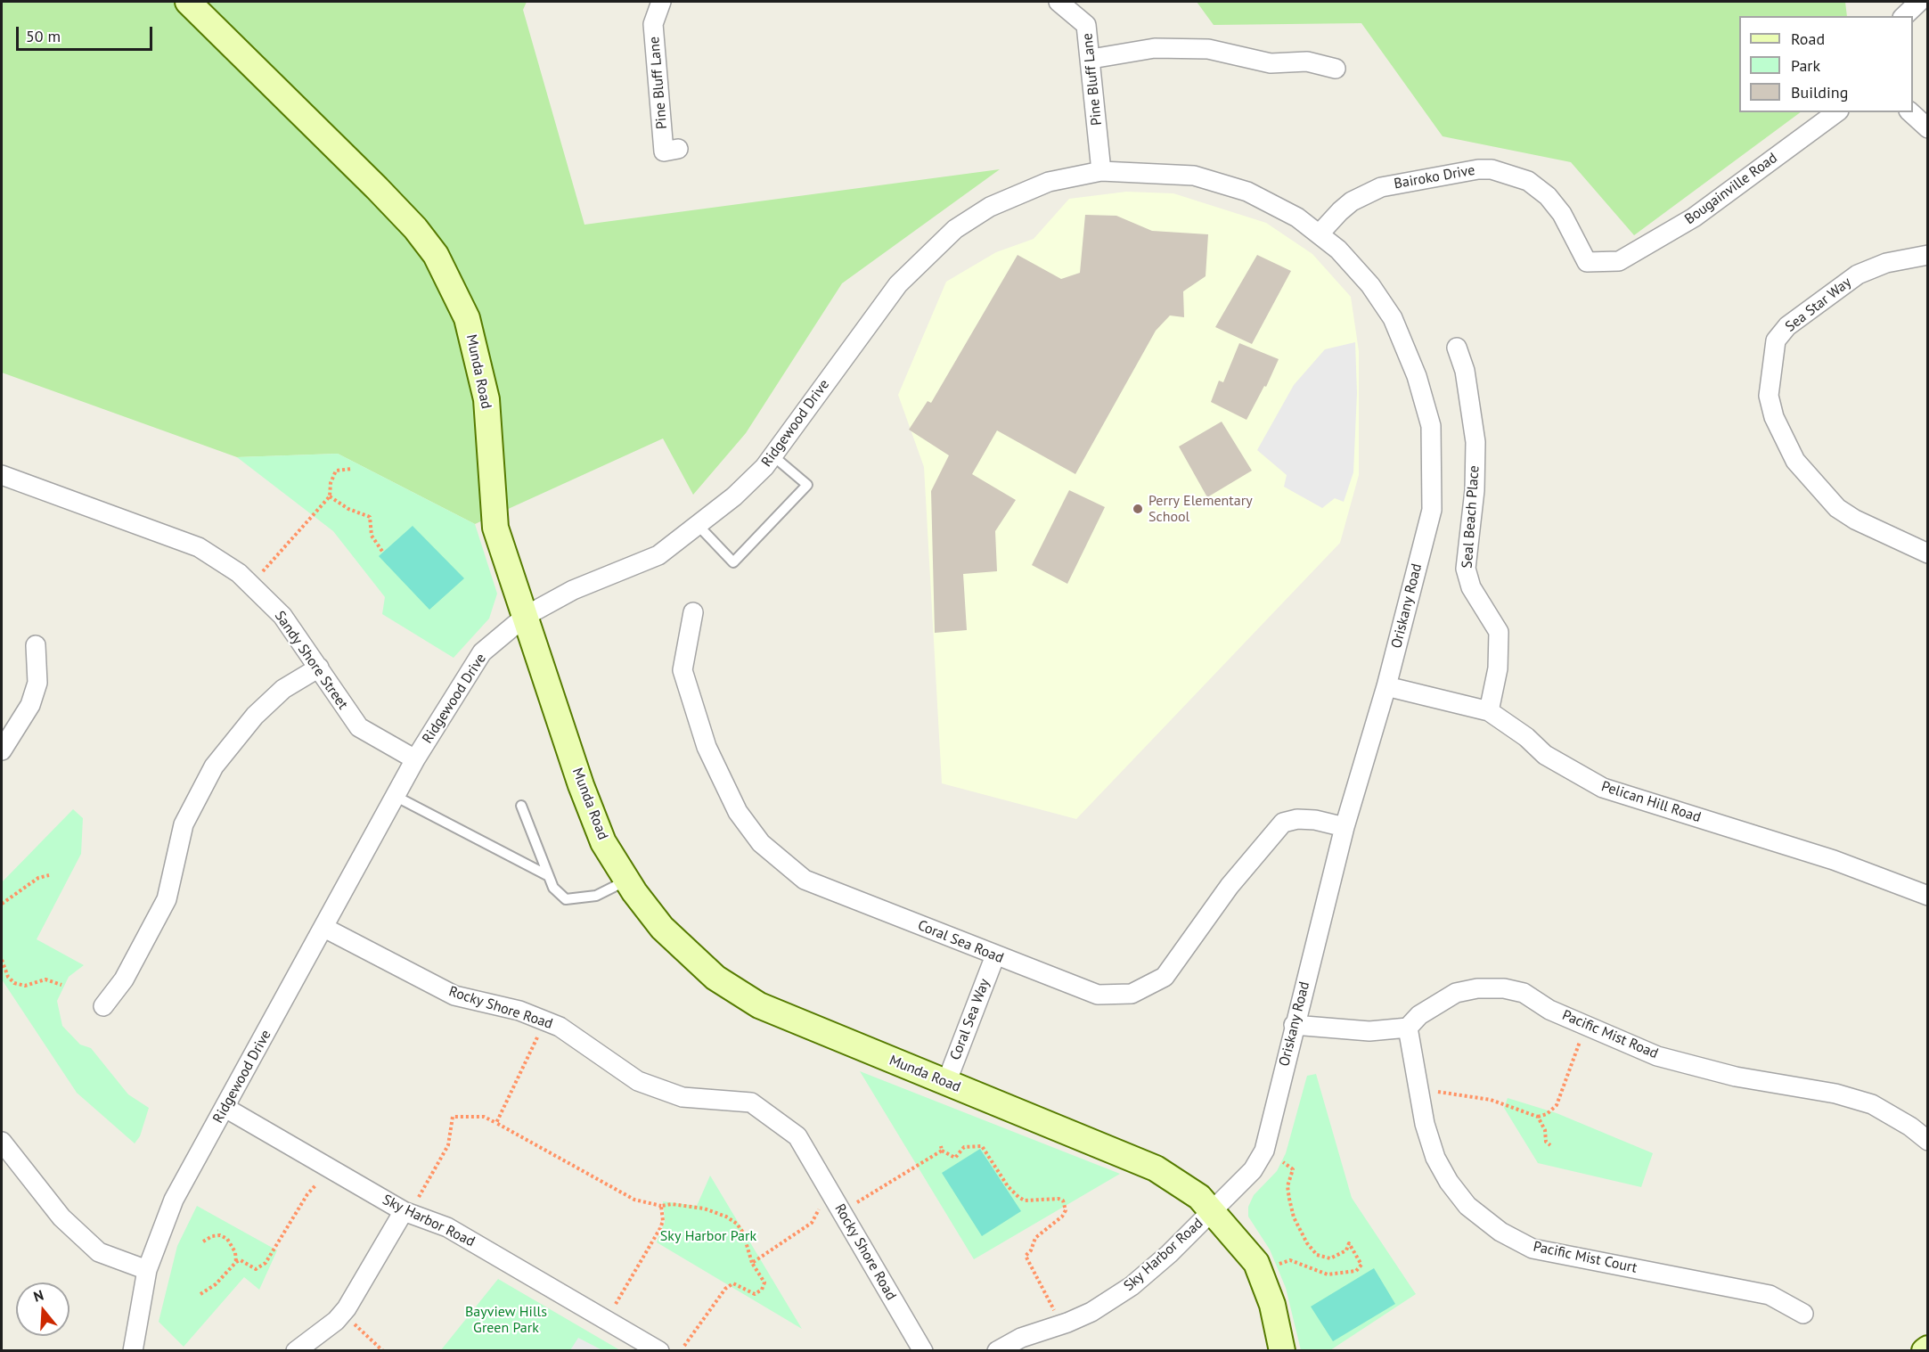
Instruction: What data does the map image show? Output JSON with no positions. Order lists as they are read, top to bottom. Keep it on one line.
{"streets":{"street":["Pine Bluff Lane","Bairoko Drive","Bougainville Road","Sea Star Way","Munda Road","Ridgewood Drive","Seal Beach Place","Oriskany Road","Sandy Shore Street","Pelican Hill Road","Coral Sea Road","Rocky Shore Road","Coral Sea Way","Pacific Mist Road","Sky Harbor Road","Pacific Mist Court"]},"crossings":[["Pine Bluff Lane","Ridgewood Drive"],["Pine Bluff Lane","Oriskany Road"],["Bairoko Drive","Bougainville Road"],["Bairoko Drive","Oriskany Road"],["Munda Road","Ridgewood Drive"],["Munda Road","Oriskany Road"],["Munda Road","Coral Sea Way"],["Munda Road","Sky Harbor Road"],["Ridgewood Drive","Oriskany Road"],["Ridgewood Drive","Sandy Shore Street"],["Ridgewood Drive","Rocky Shore Road"],["Ridgewood Drive","Sky Harbor Road"],["Seal Beach Place","Pelican Hill Road"],["Oriskany Road","Pelican Hill Road"],["Oriskany Road","Coral Sea Road"],["Oriskany Road","Sky Harbor Road"],["Coral Sea Road","Coral Sea Way"],["Pacific Mist Road","Pacific Mist Court"]],"parks":["Sky Harbor Park","Bayview Hills Green Park"],"places":["Perry Elementary School"],"legend":["Road","Park","Building"],"scale_bar":"50 m","north":"top"}
